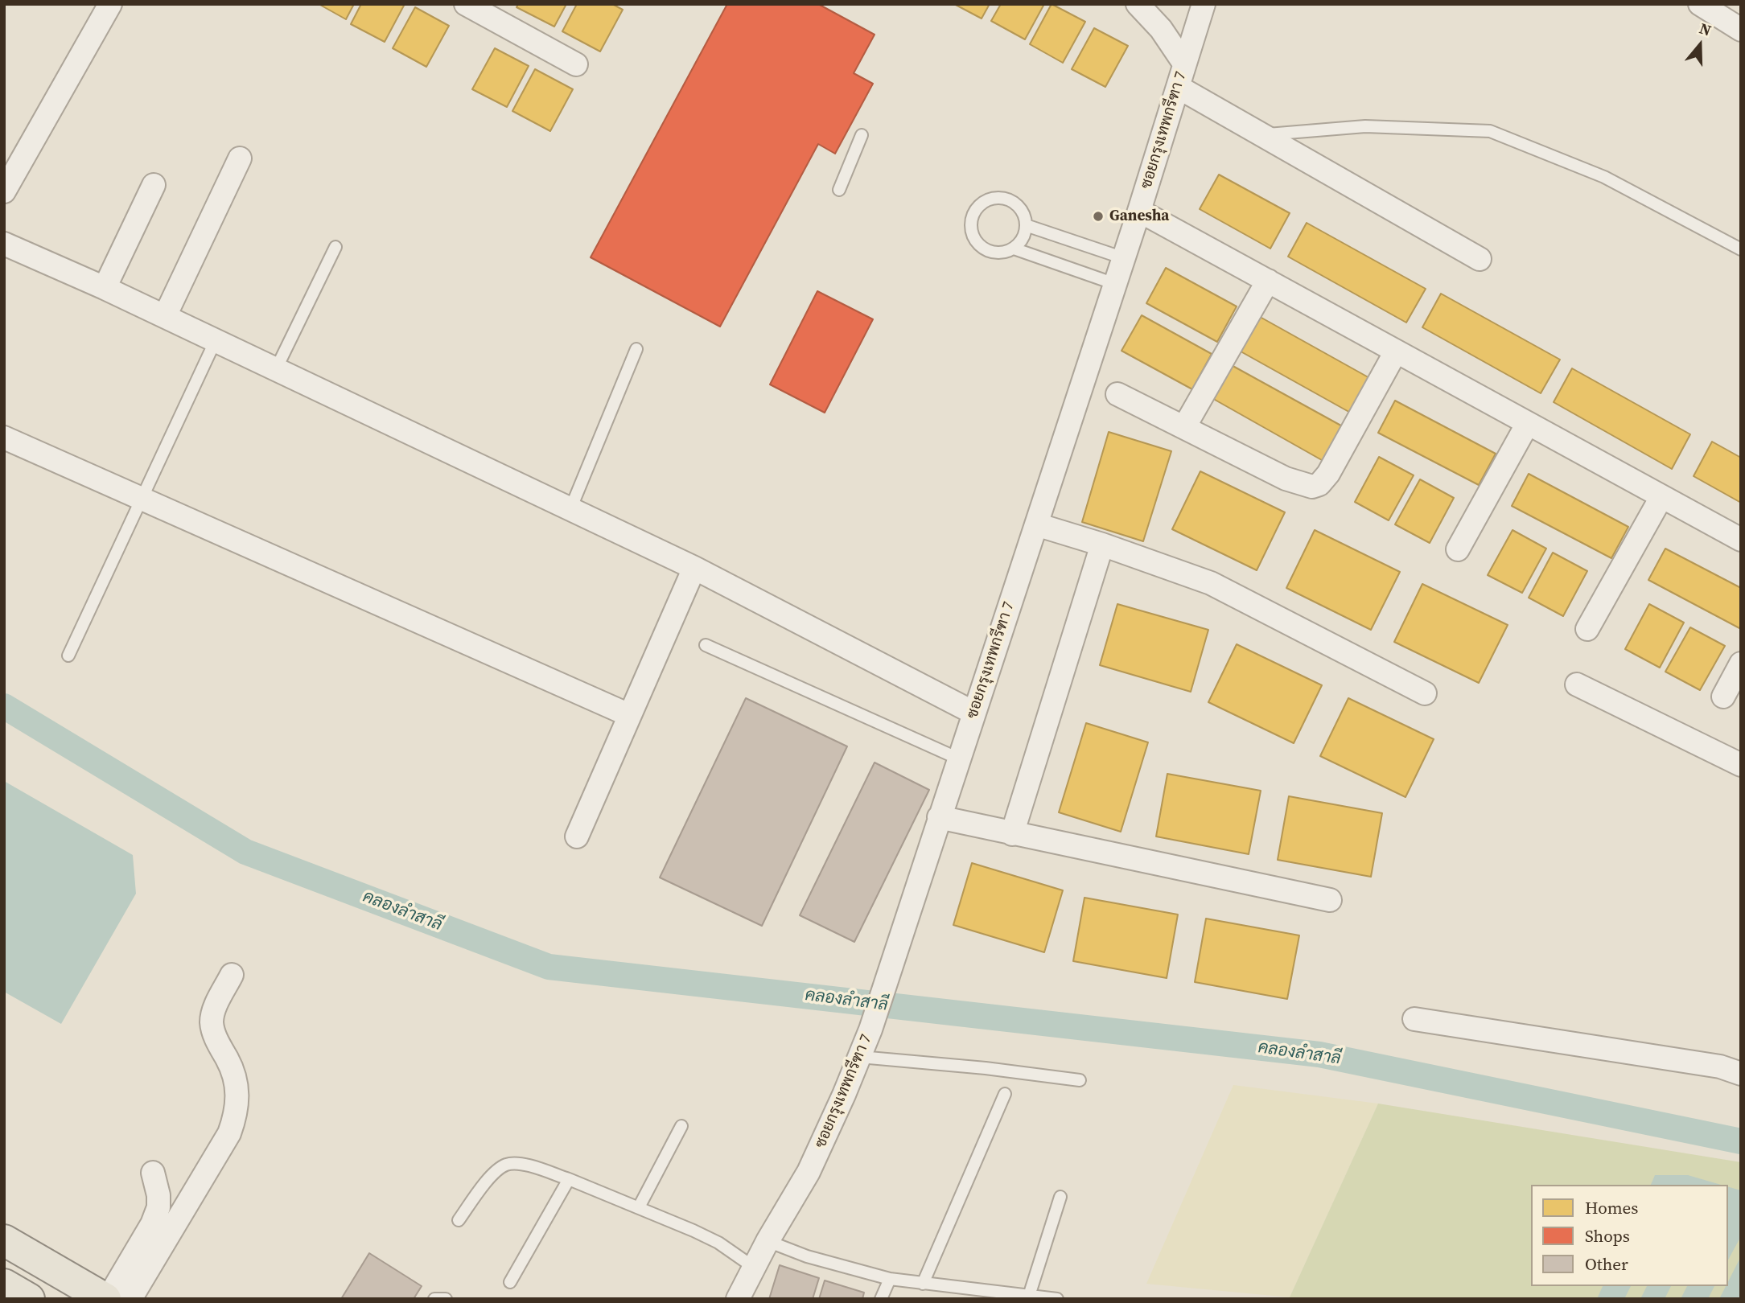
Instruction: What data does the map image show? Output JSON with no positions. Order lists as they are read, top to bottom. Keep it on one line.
{"streets":{"street":["ซอยกรุงเทพกรีฑา 7"]},"water":["คลองลำสาลี"],"places":["Ganesha"],"legend":["Homes","Shops","Other"],"north":"top"}
